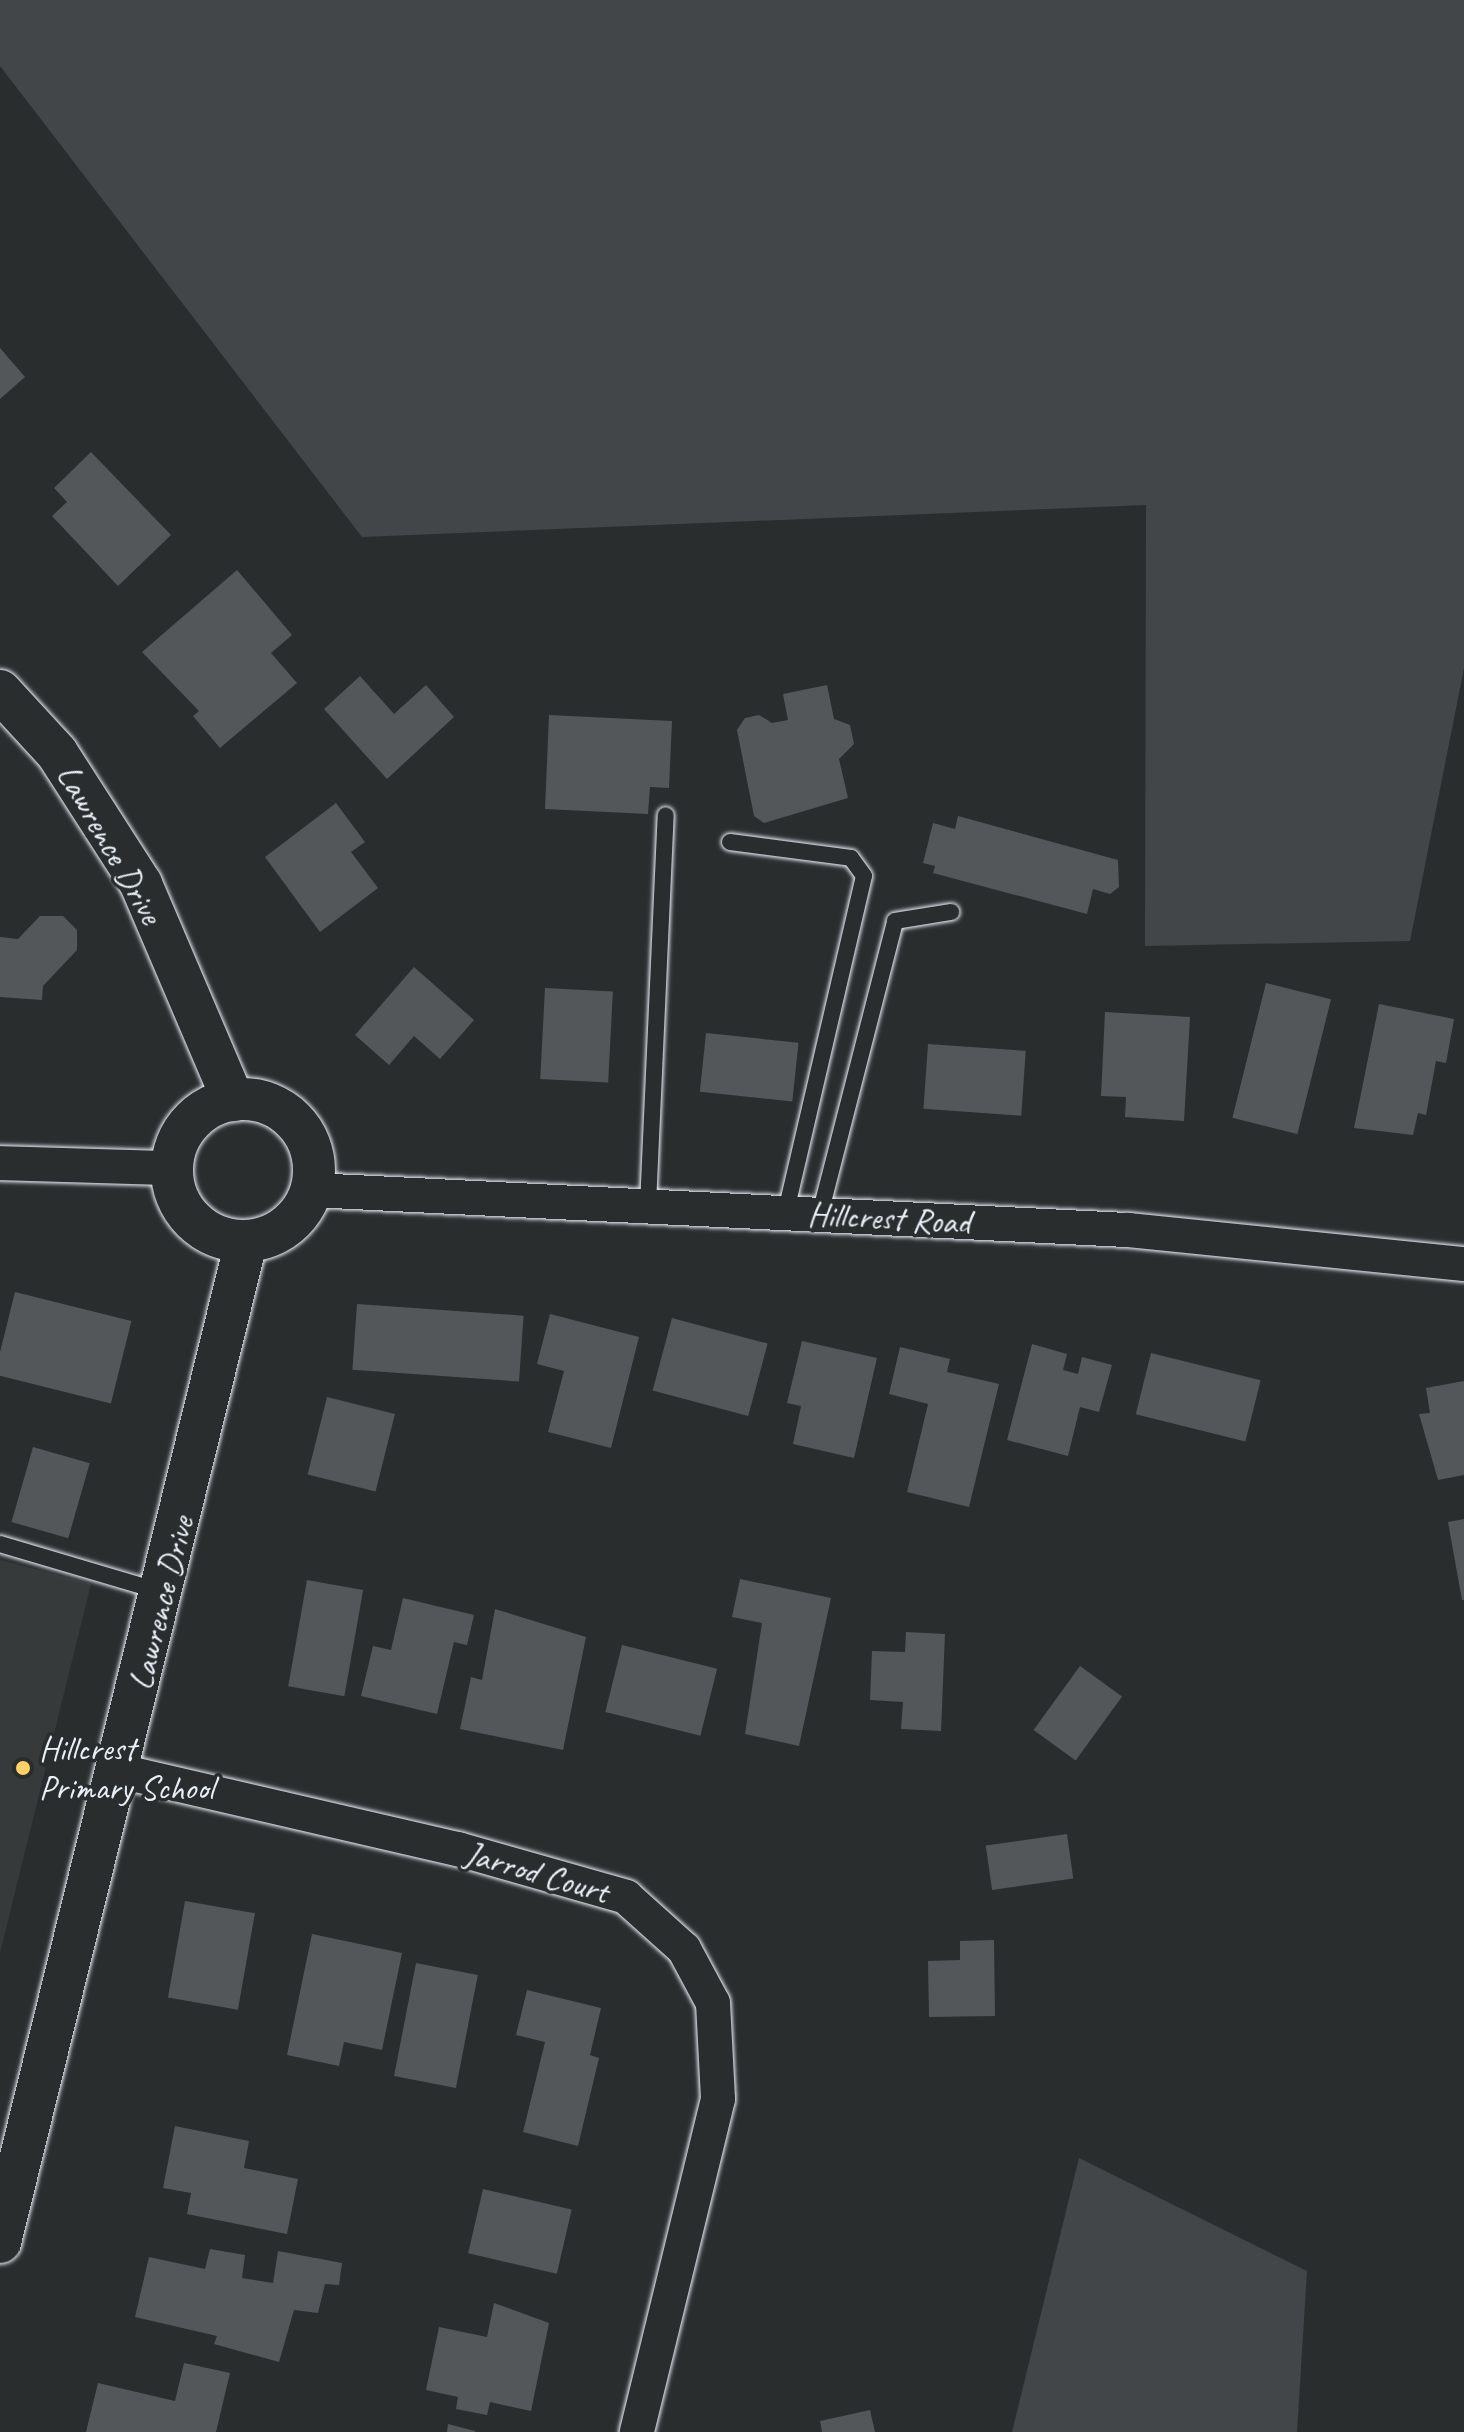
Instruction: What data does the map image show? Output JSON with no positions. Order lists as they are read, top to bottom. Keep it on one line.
{"streets":{"street":["Lawrence Drive","Hillcrest Road","Jarrod Court"]},"crossings":[["Lawrence Drive","Hillcrest Road"],["Lawrence Drive","Jarrod Court"]],"places":["Hillcrest Primary School"]}
